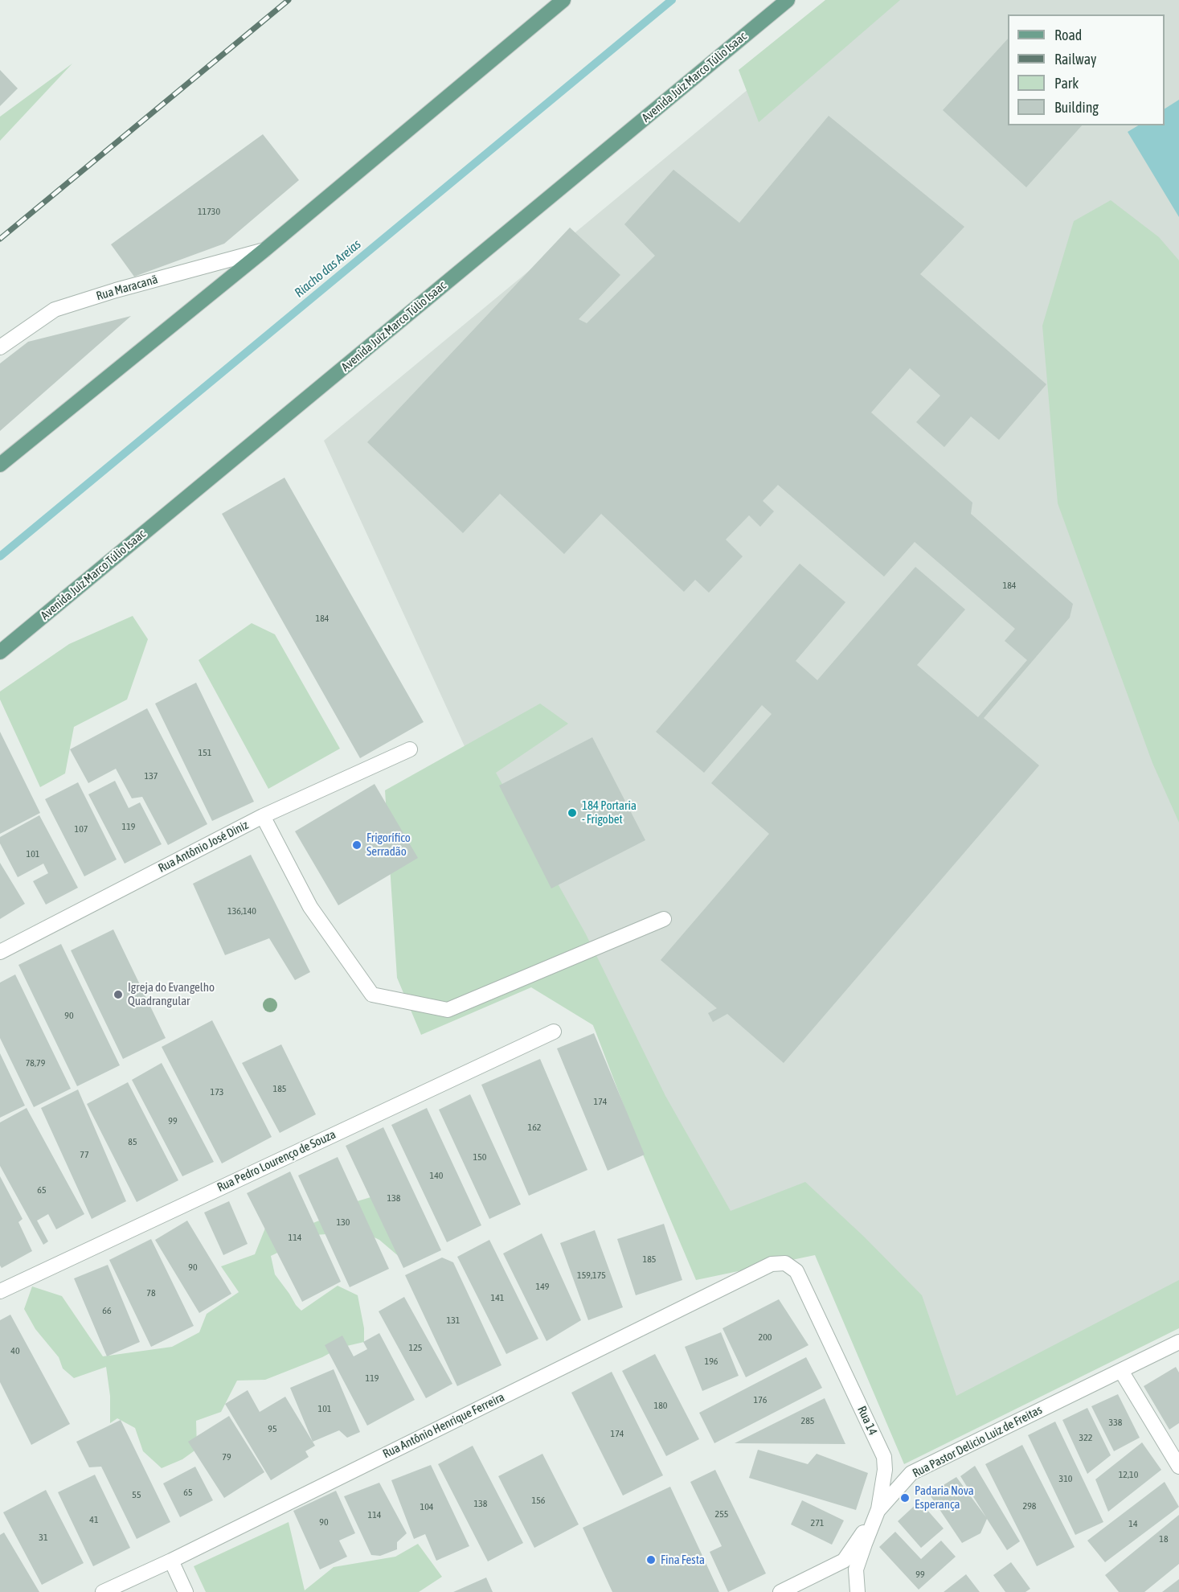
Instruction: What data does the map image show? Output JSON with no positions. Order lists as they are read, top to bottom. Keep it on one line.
{"streets":{"main road":["Avenida Juiz Marco Túlio Isaac"],"street":["Rua Maracanã","Rua Antônio José Diniz","Rua Pedro Lourenço de Souza","Rua 14","Rua Antônio Henrique Ferreira","Rua Pastor Delicio Luiz de Freitas"]},"crossings":[["Rua 14","Rua Antônio Henrique Ferreira"],["Rua 14","Rua Pastor Delicio Luiz de Freitas"]],"water":["Riacho das Areias"],"places":["184 Portaria - Frigobet","Frigorífico Serradão","Igreja do Evangelho Quadrangular","Padaria Nova Esperança","Fina Festa"],"house_numbers":["11730","184","184","151","137","119","107","101","136,140","90","78,79","185","173","174","99","162","85","77","150","140","65","138","130","114","185","90","159,175","149","78","141","66","131","200","125","40","196","119","176","180","101","285","338","95","174","322","79","12,10","310","65","55","156","138","298","104","255","114","41","90","271","14","31","18","99"],"legend":["Road","Railway","Park","Building"]}
